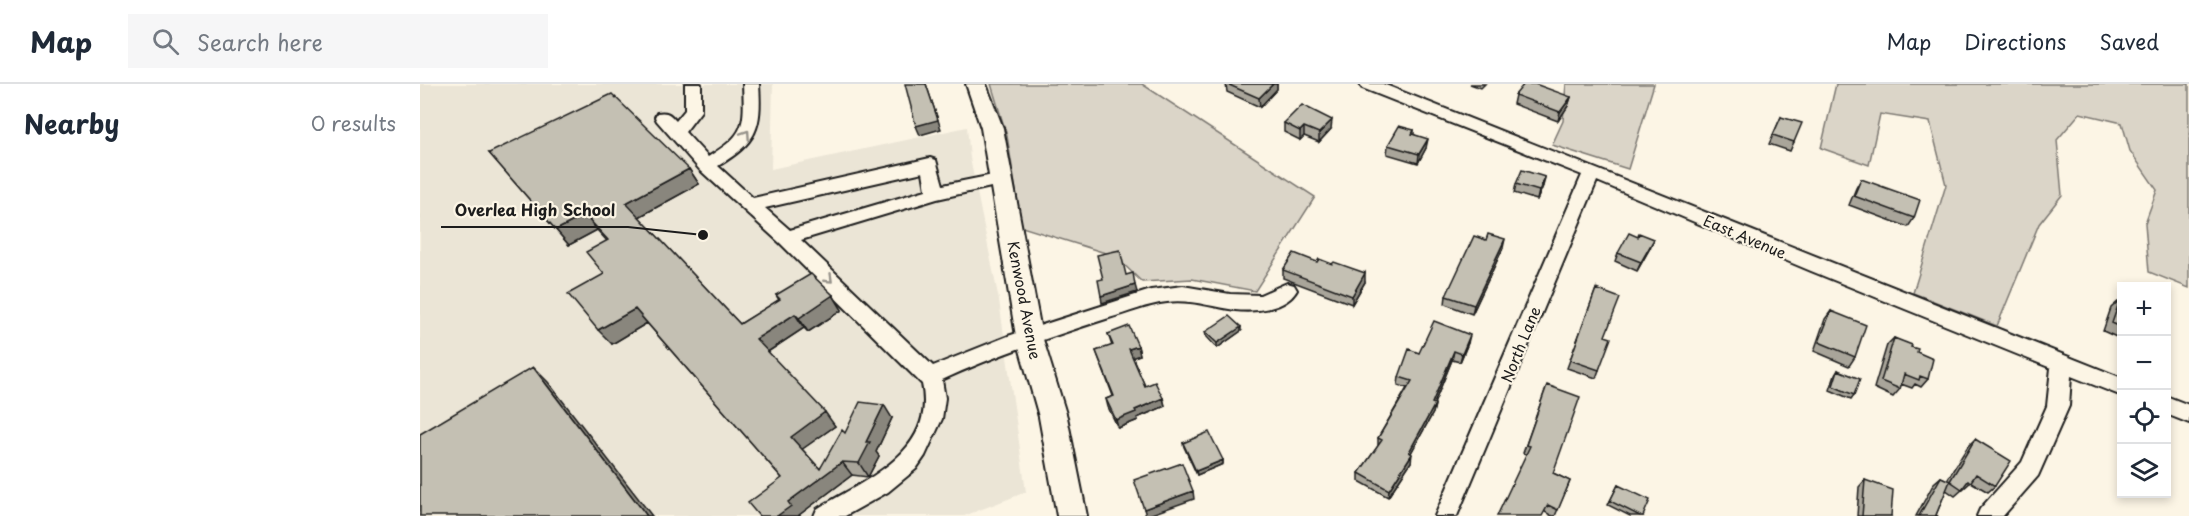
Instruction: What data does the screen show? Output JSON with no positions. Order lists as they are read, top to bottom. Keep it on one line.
{"streets":{"main road":["Kenwood Avenue"],"street":["East Avenue","North Lane"]},"crossings":[["East Avenue","North Lane"]],"places":["Overlea High School"],"page":{"header":"Map","search":"Search here","nav":["Map","Directions","Saved"],"heading":["Nearby","0 results"],"map_buttons":["+","−"]}}
